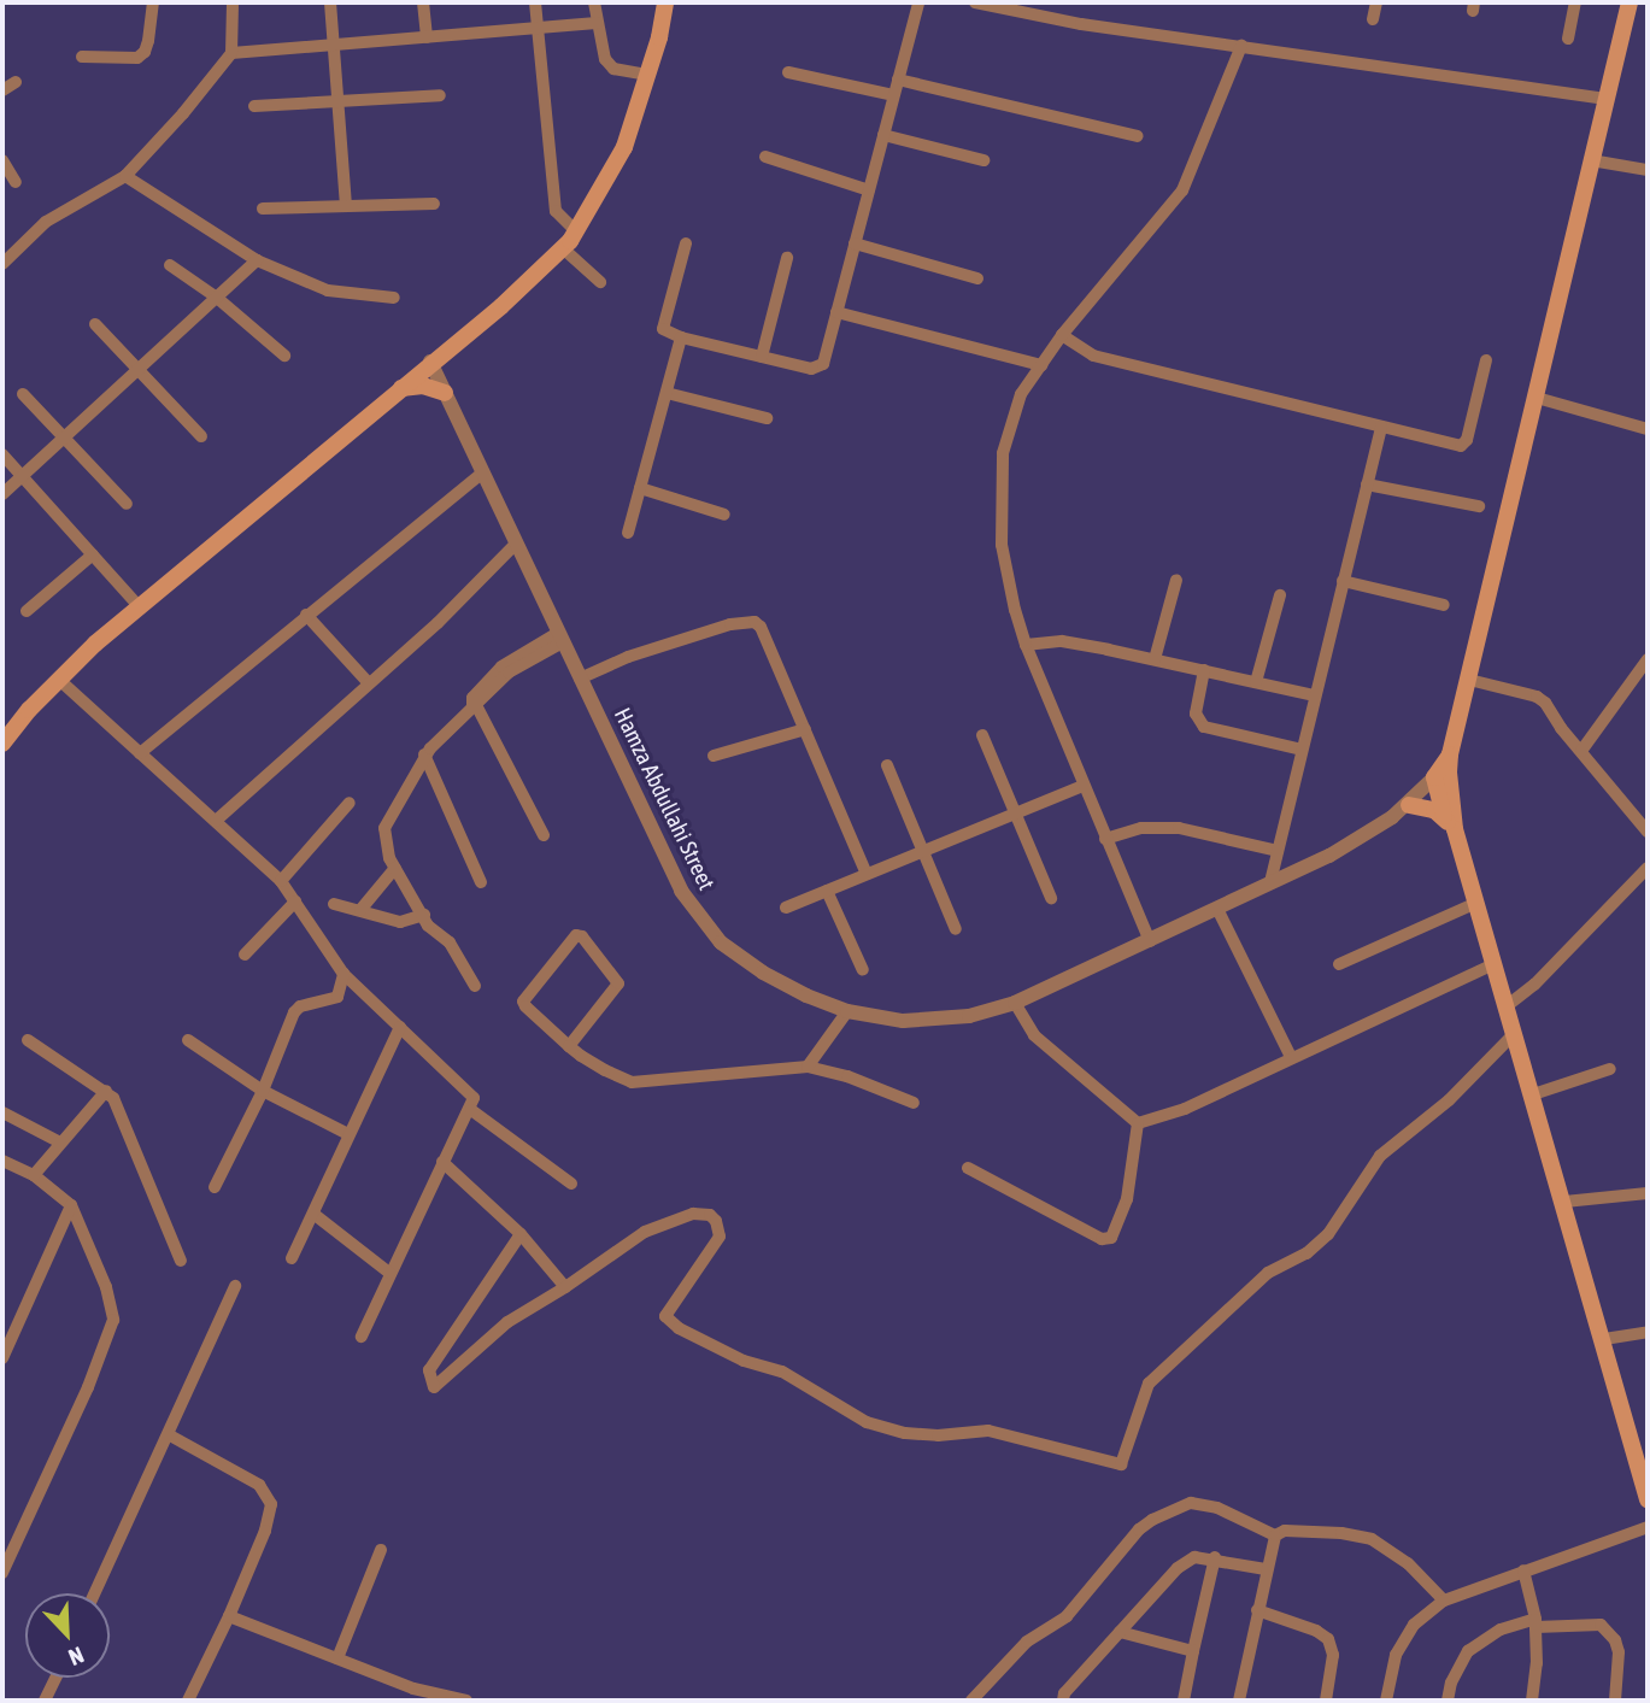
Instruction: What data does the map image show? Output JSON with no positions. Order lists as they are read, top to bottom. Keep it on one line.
{"streets":{"street":["Hamza Abdullahi Street"]},"north":"bottom right"}
